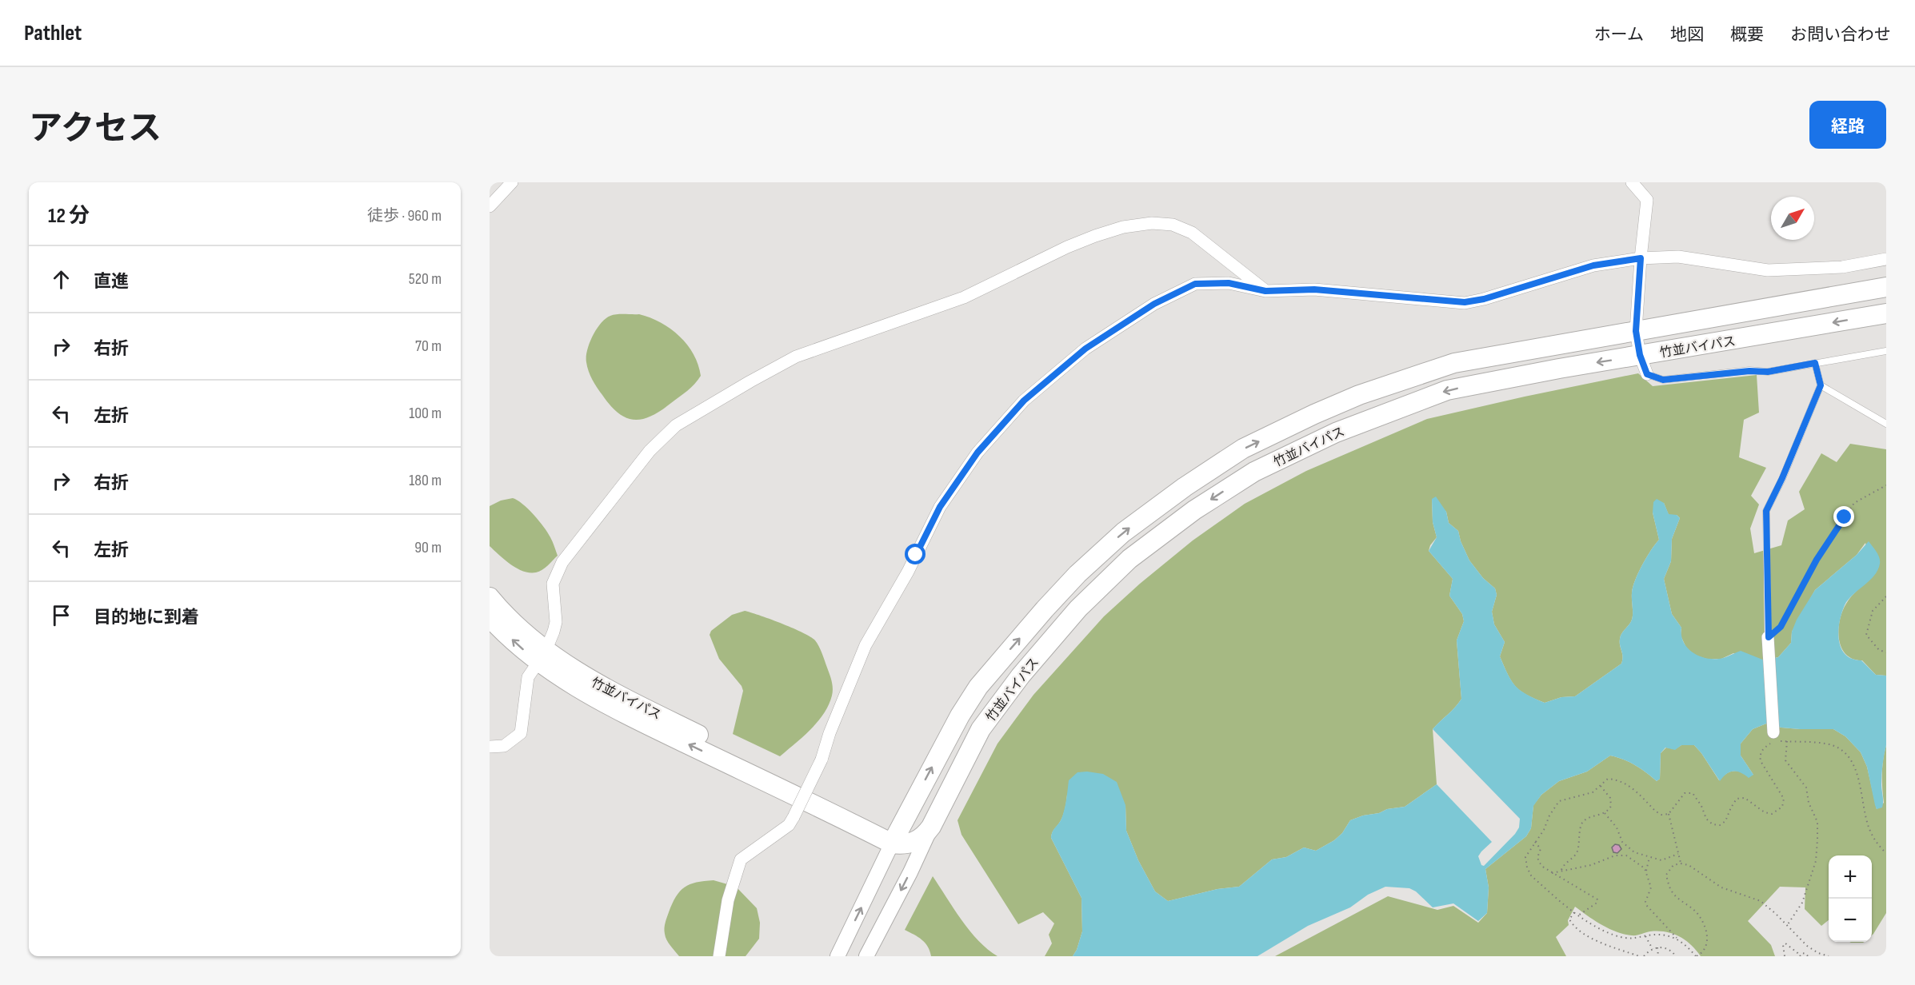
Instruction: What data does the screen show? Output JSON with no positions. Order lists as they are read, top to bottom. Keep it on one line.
{"streets":{"highway":["竹並バイパス"]},"north":"top right","page":{"header":"Pathlet","nav":["ホーム","地図","概要","お問い合わせ"],"title":"アクセス","buttons":"経路","heading":["12 分","徒歩 · 960 m"],"list":[["直進","520 m"],["右折","70 m"],["左折","100 m"],["右折","180 m"],["左折","90 m"],"目的地に到着"],"map_buttons":["+","−"]}}
